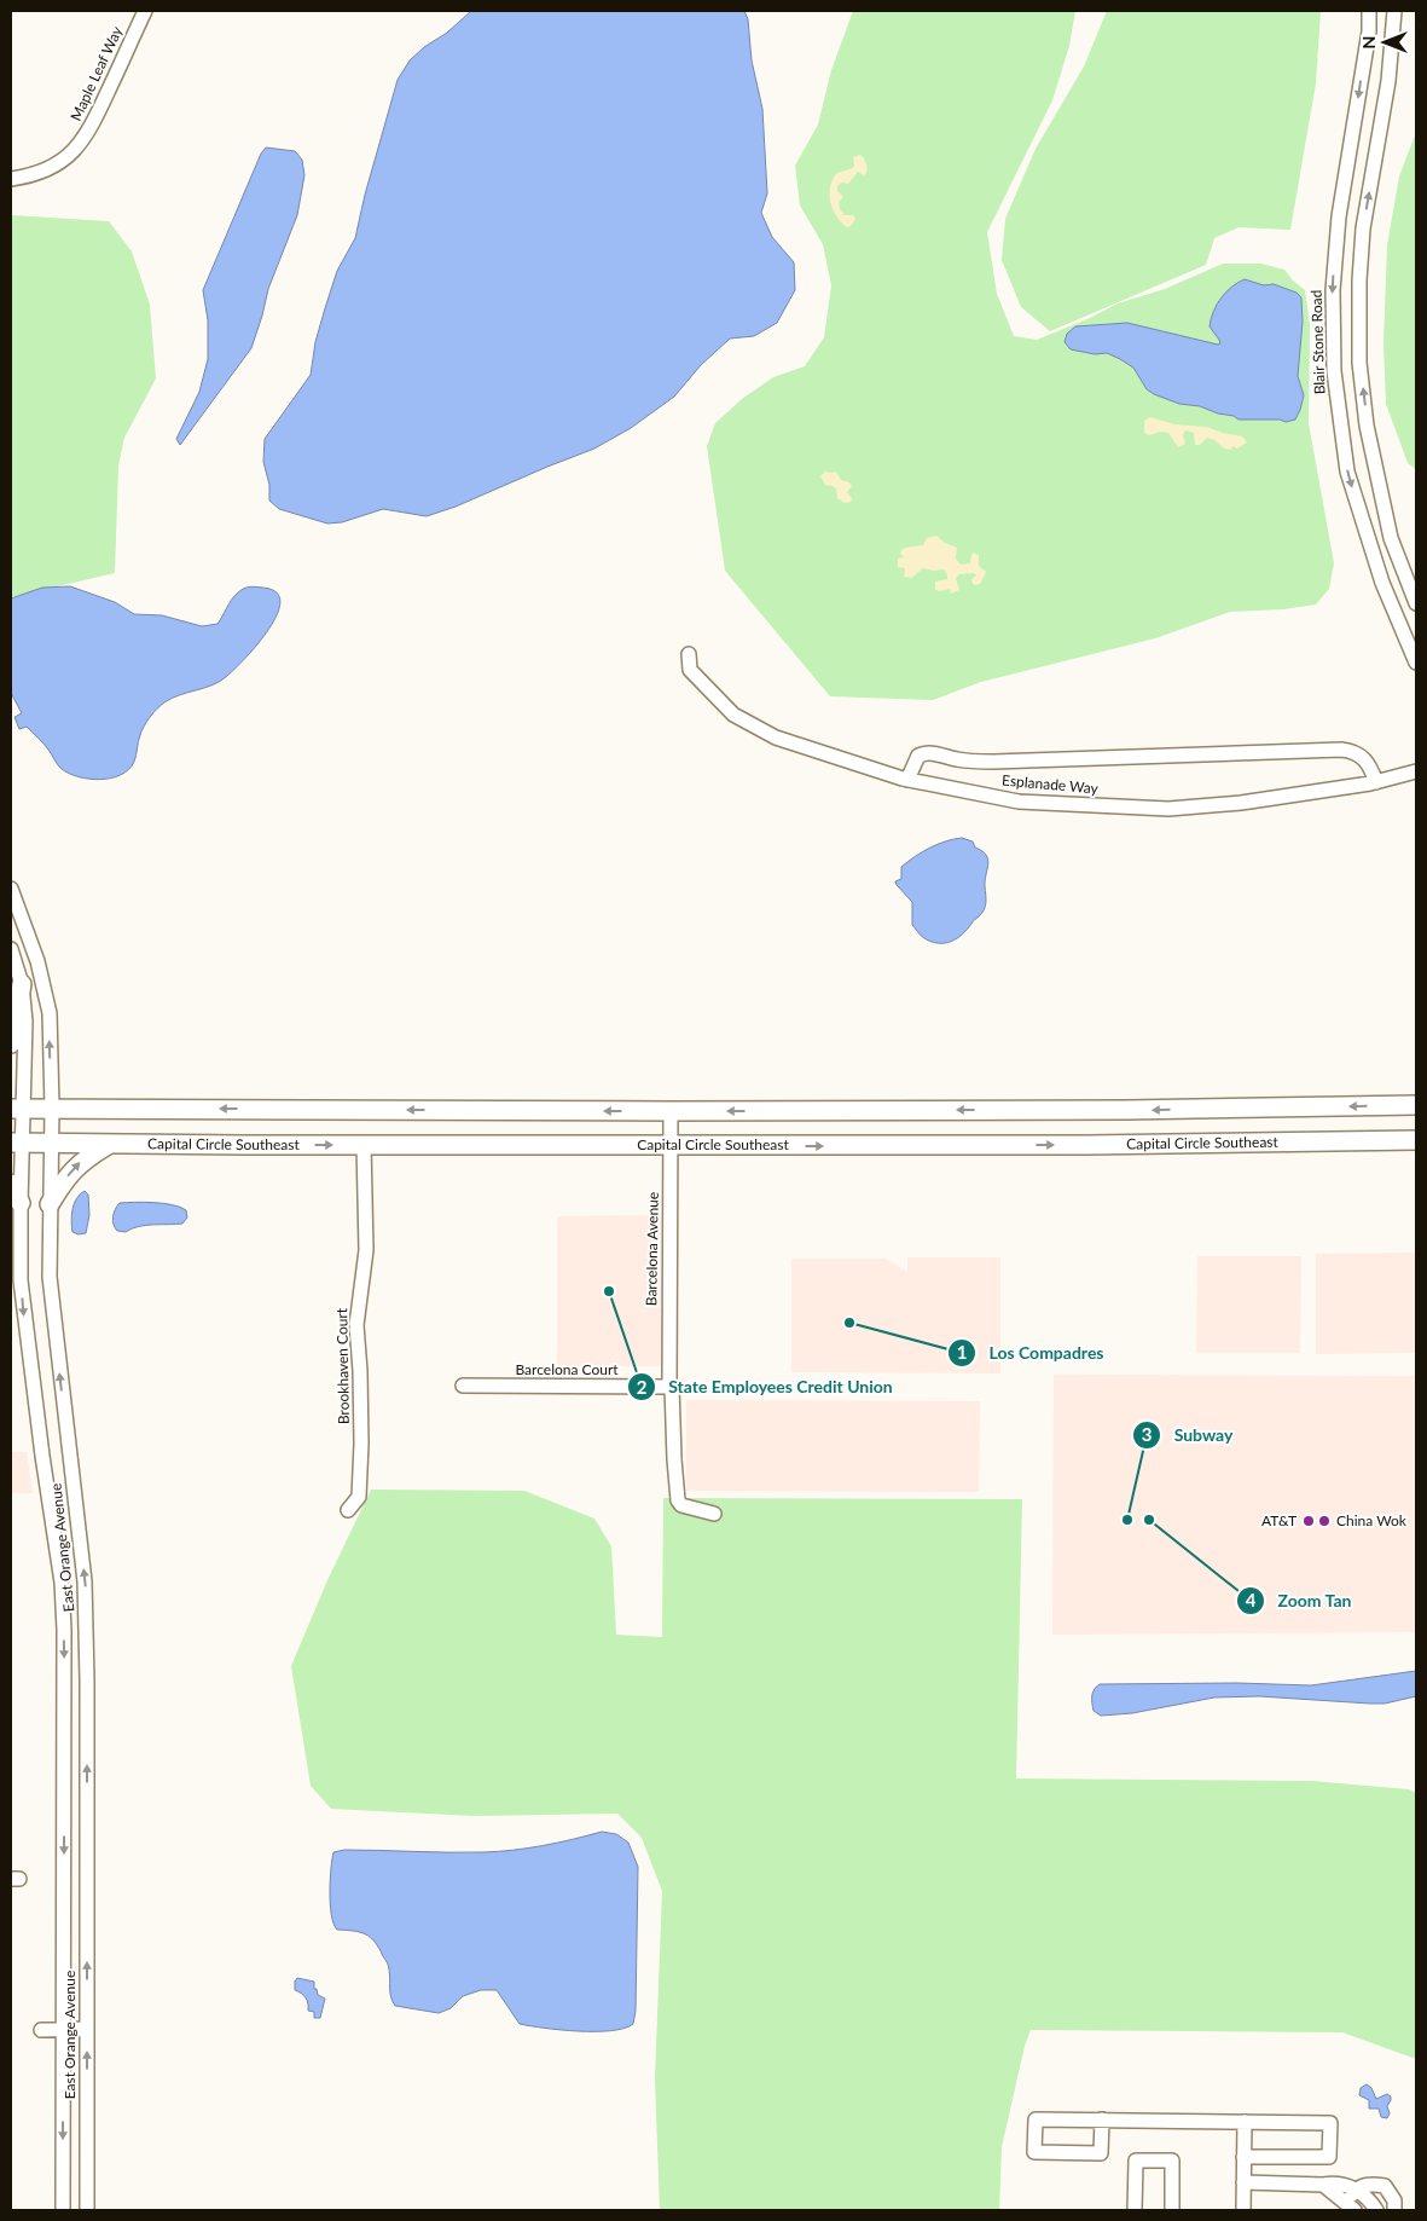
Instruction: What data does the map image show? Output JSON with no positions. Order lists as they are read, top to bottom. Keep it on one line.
{"streets":{"main road":["Capital Circle Southeast"],"street":["Maple Leaf Way","Blair Stone Road","Esplanade Way","Barcelona Avenue","Brookhaven Court","Barcelona Court","East Orange Avenue"]},"crossings":[["Capital Circle Southeast","Barcelona Avenue"],["Capital Circle Southeast","Brookhaven Court"],["Capital Circle Southeast","East Orange Avenue"],["Barcelona Avenue","Barcelona Court"]],"places":["State Employees Credit Union","Los Compadres","Subway","Zoom Tan","AT&T","China Wok"],"north":"left"}
